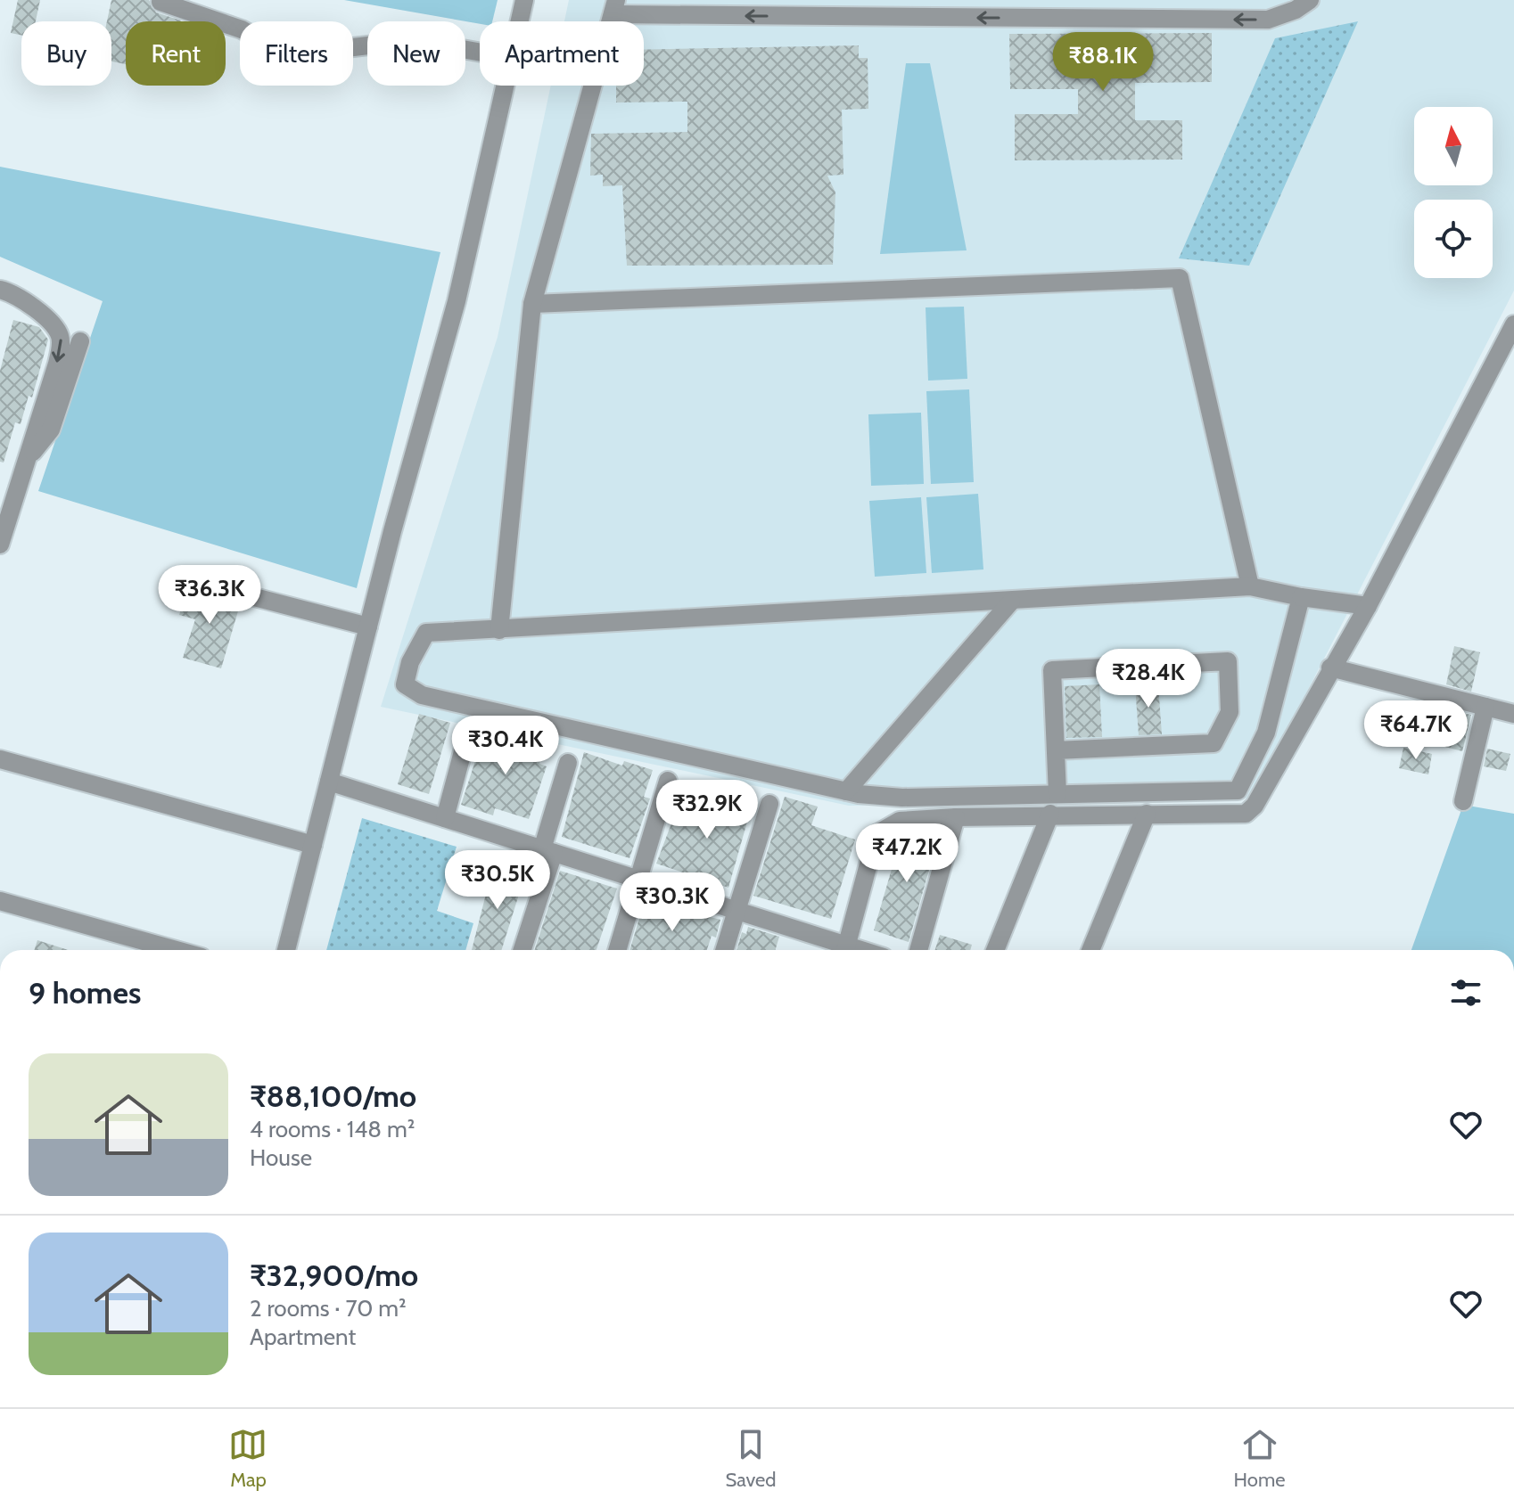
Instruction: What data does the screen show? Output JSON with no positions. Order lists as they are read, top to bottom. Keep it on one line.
{"north":"top","page":{"chip":["Buy","Rent","Filters","New","Apartment"],"price":["₹88.1K","₹36.3K","₹28.4K","₹64.7K","₹30.4K","₹32.9K","₹47.2K","₹30.5K","₹30.3K"],"heading":"9 homes","list":[{"name":"₹88,100/mo","note":"4 rooms · 148 m² · House"},{"name":"₹32,900/mo","note":"2 rooms · 70 m² · Apartment"}],"tabs":["Map","Saved","Home"]}}
